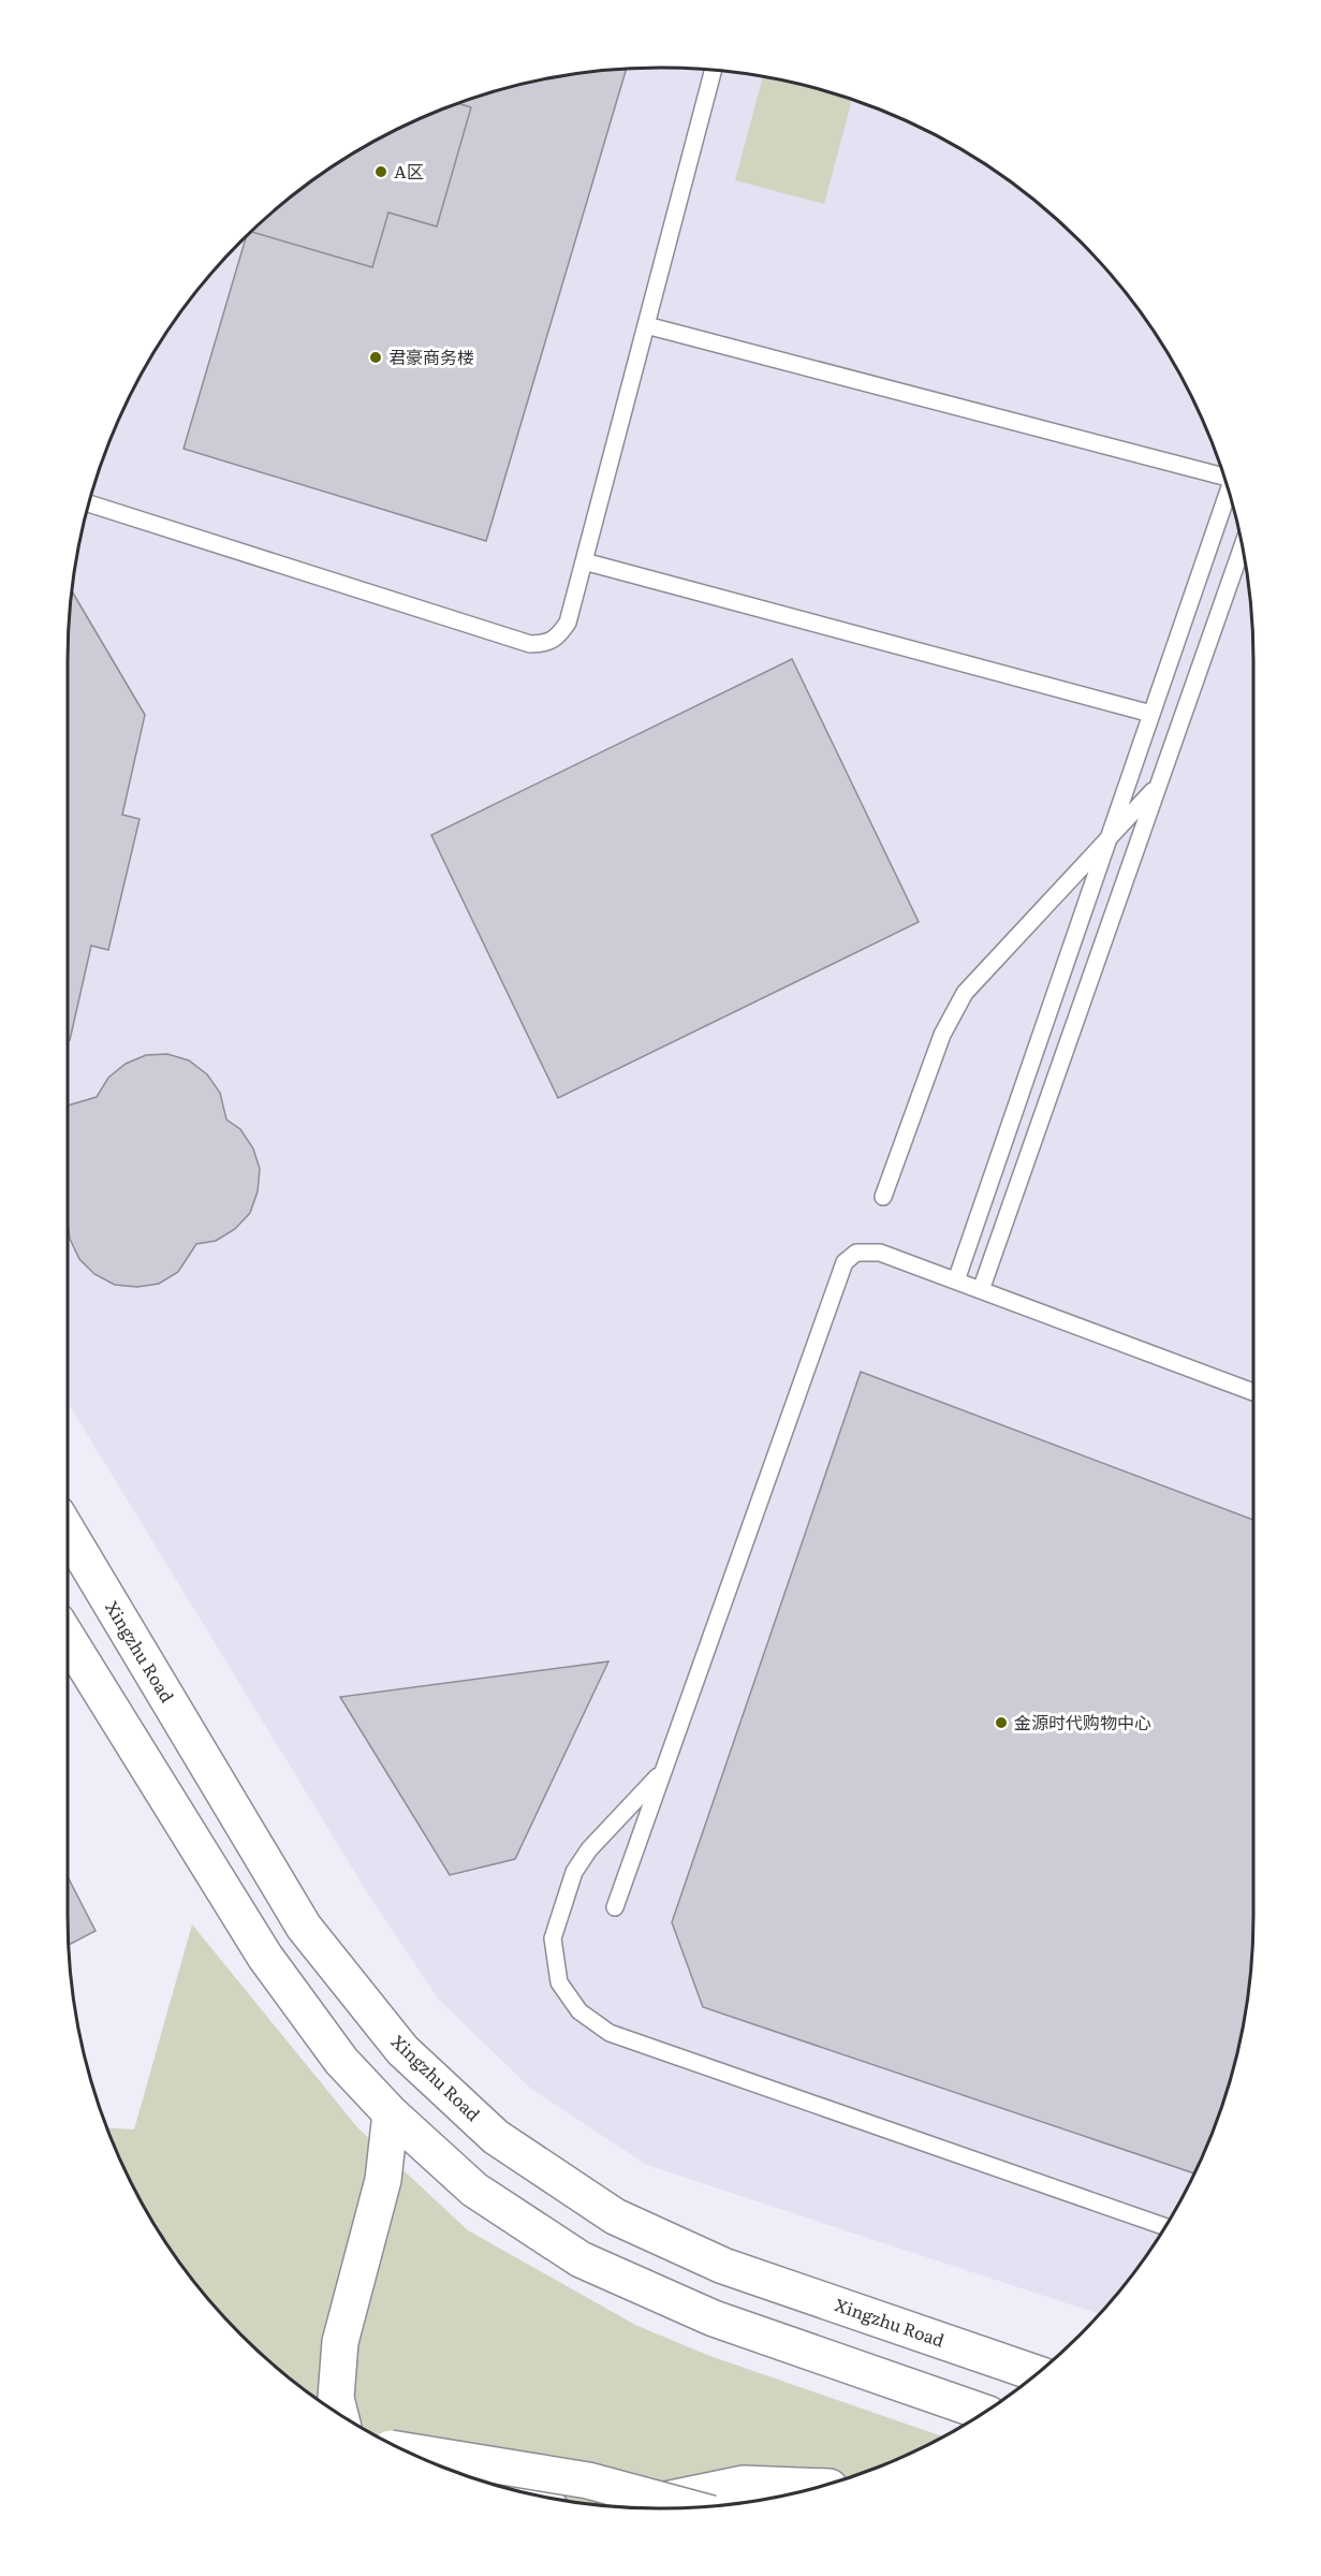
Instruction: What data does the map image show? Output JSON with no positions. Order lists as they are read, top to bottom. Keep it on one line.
{"streets":{"main road":["Xingzhu Road"]},"places":["A区","君豪商务楼","金源时代购物中心"]}
